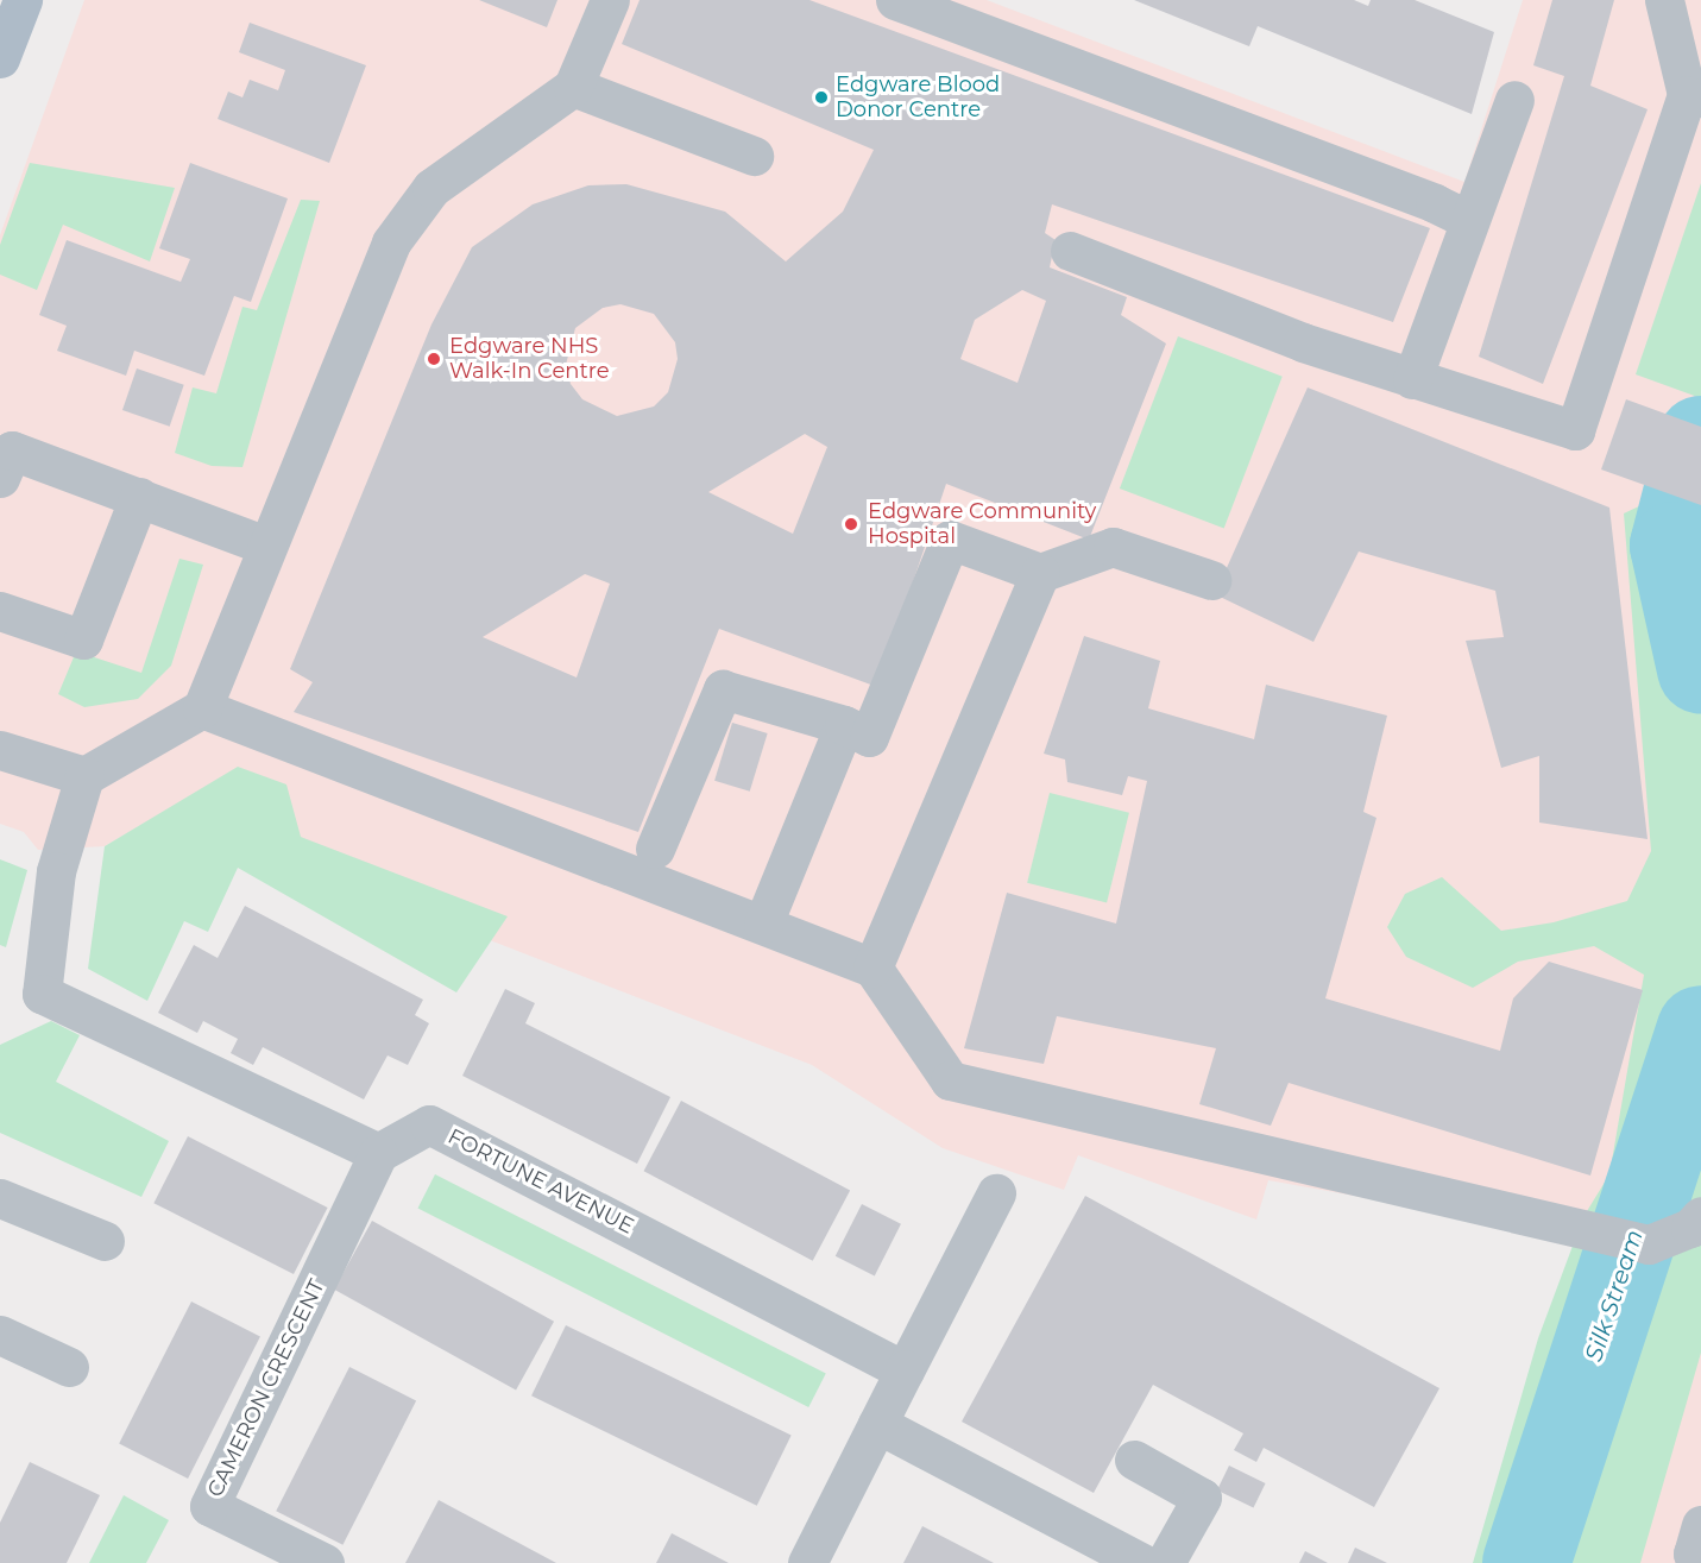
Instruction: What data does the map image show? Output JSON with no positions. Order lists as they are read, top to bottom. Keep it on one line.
{"streets":{"street":["FORTUNE AVENUE","CAMERON CRESCENT"]},"crossings":[["FORTUNE AVENUE","CAMERON CRESCENT"]],"water":["Silk Stream"],"places":["Edgware Blood Donor Centre","Edgware NHS Walk-In Centre","Edgware Community Hospital"]}
